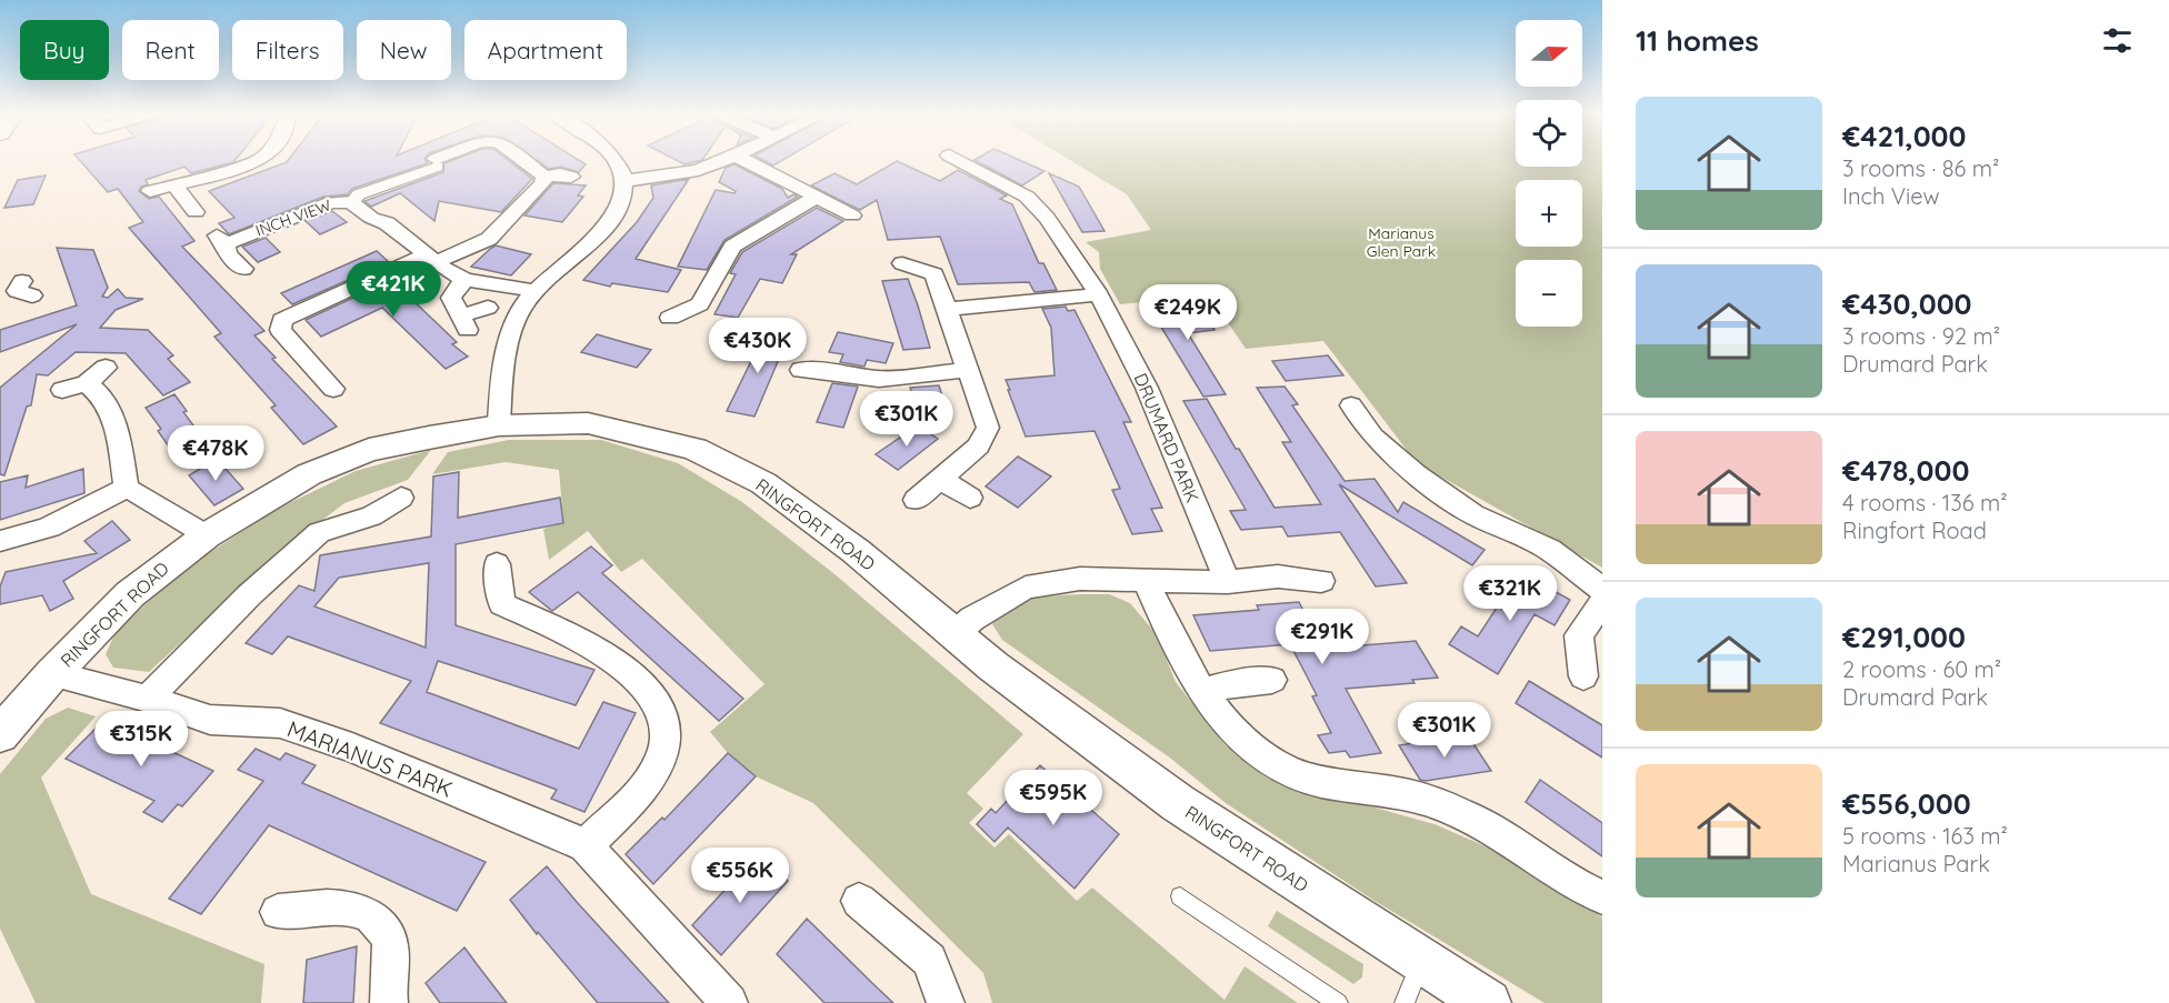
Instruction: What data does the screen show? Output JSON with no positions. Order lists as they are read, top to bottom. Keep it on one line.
{"streets":{"street":["INCH VIEW","DRUMARD PARK","RINGFORT ROAD","MARIANUS PARK"]},"crossings":[["RINGFORT ROAD","MARIANUS PARK"]],"parks":["Marianus Glen Park"],"north":"right","page":{"heading":"11 homes","map_buttons":["+","−"],"chip":["Buy","Rent","Filters","New","Apartment"],"list":[{"name":"€421,000","note":"3 rooms · 86 m² · Inch View"},{"name":"€430,000","note":"3 rooms · 92 m² · Drumard Park"},{"name":"€478,000","note":"4 rooms · 136 m² · Ringfort Road"},{"name":"€291,000","note":"2 rooms · 60 m² · Drumard Park"},{"name":"€556,000","note":"5 rooms · 163 m² · Marianus Park"}],"price":["€421K","€249K","€430K","€301K","€478K","€321K","€291K","€301K","€315K","€595K","€556K"]}}
